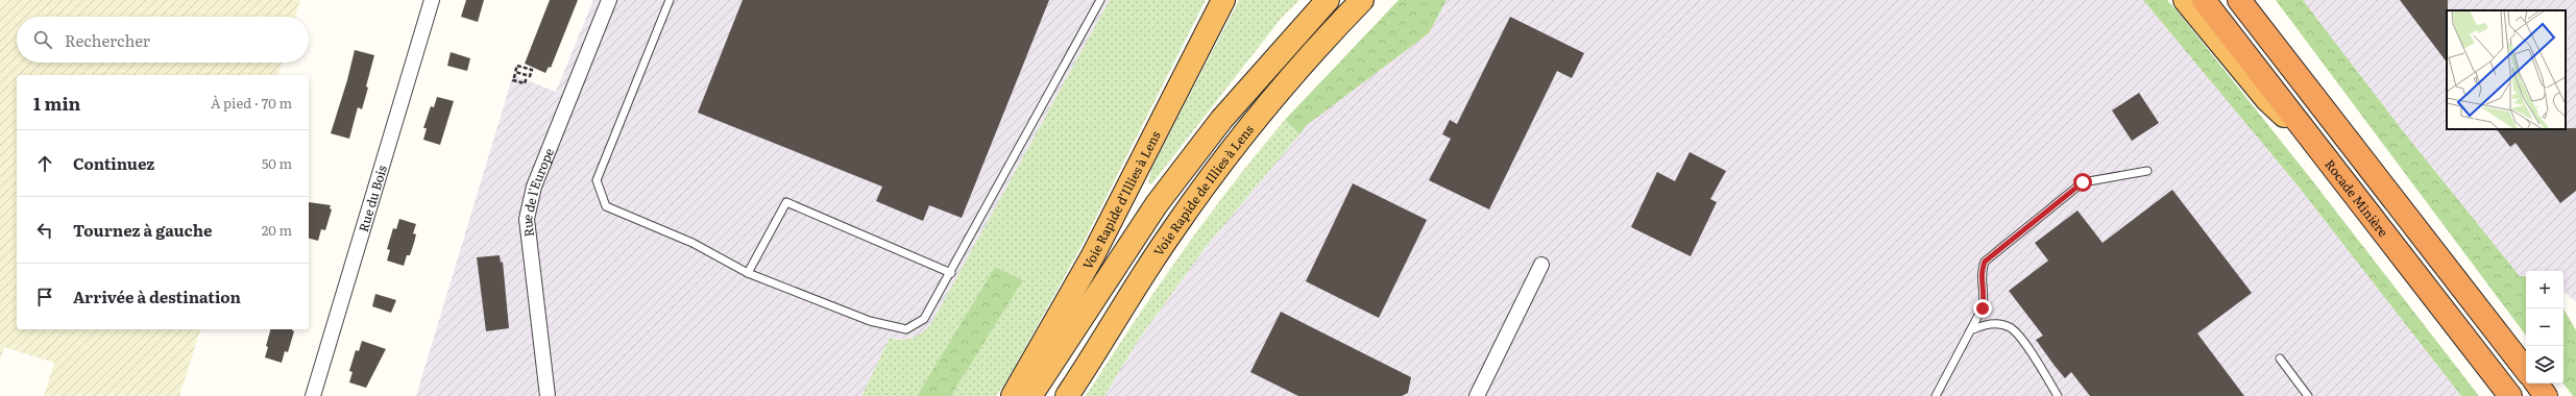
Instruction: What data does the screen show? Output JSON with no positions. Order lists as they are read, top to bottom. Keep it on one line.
{"streets":{"highway":["Voie Rapide de Illies à Lens","Rocade Minière","Voie Rapide d’Illies à Lens"],"street":["Rue de l'Europe","Rue du Bois"]},"page":{"search":"Rechercher","heading":["1 min","À pied · 70 m"],"list":[["Continuez","50 m"],["Tournez à gauche","20 m"],"Arrivée à destination"],"map_buttons":["+","−"]}}
